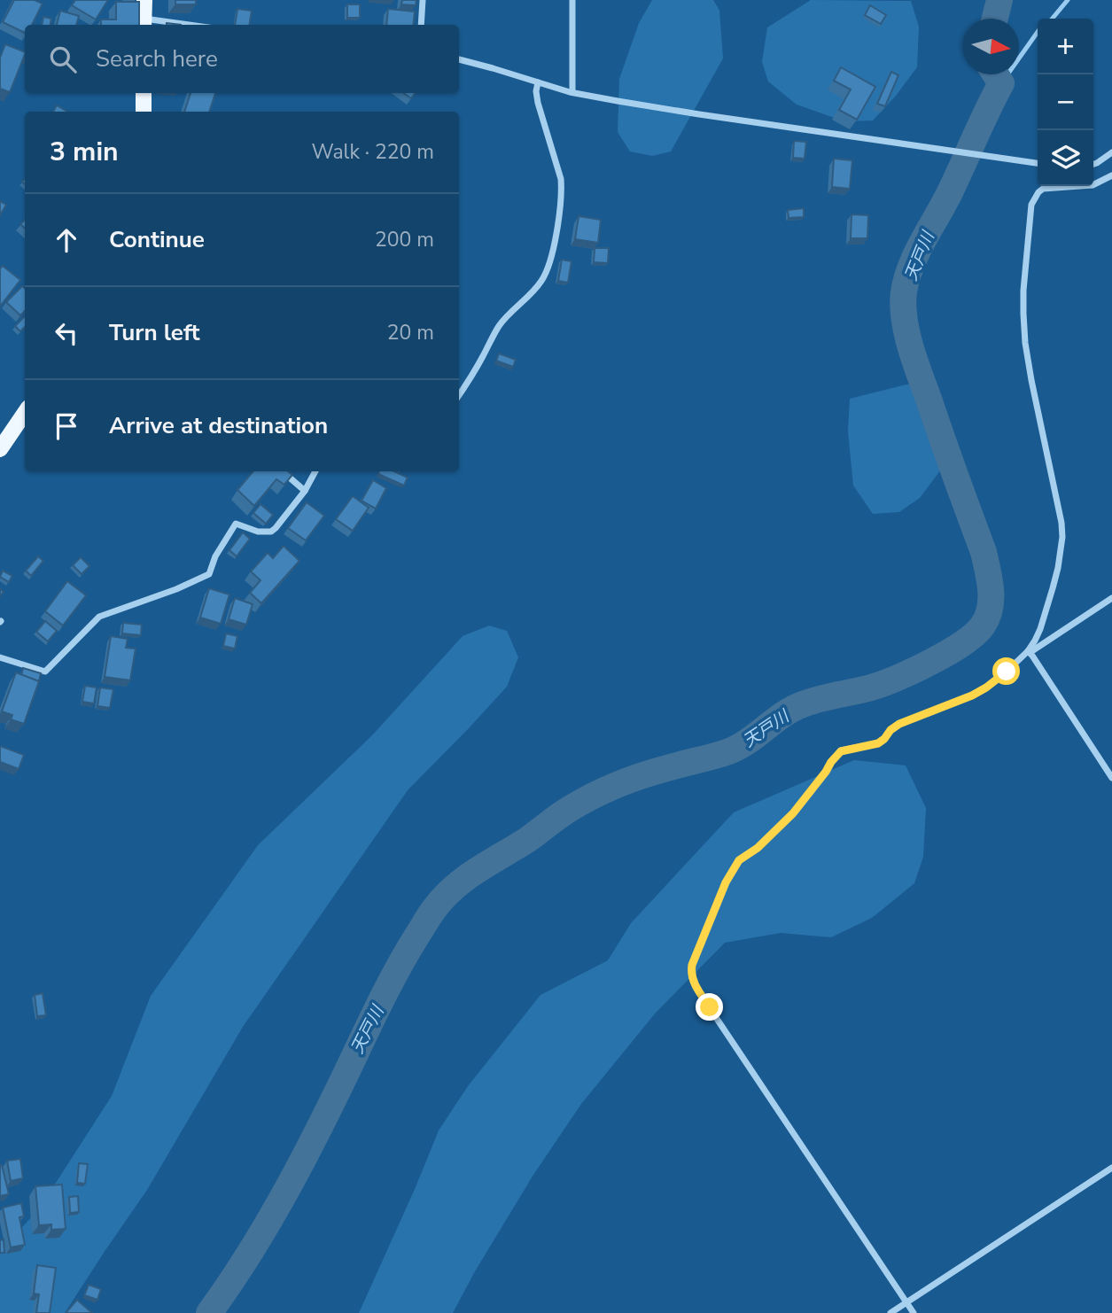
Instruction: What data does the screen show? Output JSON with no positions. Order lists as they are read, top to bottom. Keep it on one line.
{"water":["天戸川"],"north":"right","page":{"map_buttons":["+","−"],"search":"Search here","heading":["3 min","Walk · 220 m"],"list":[["Continue","200 m"],["Turn left","20 m"],"Arrive at destination"]}}
